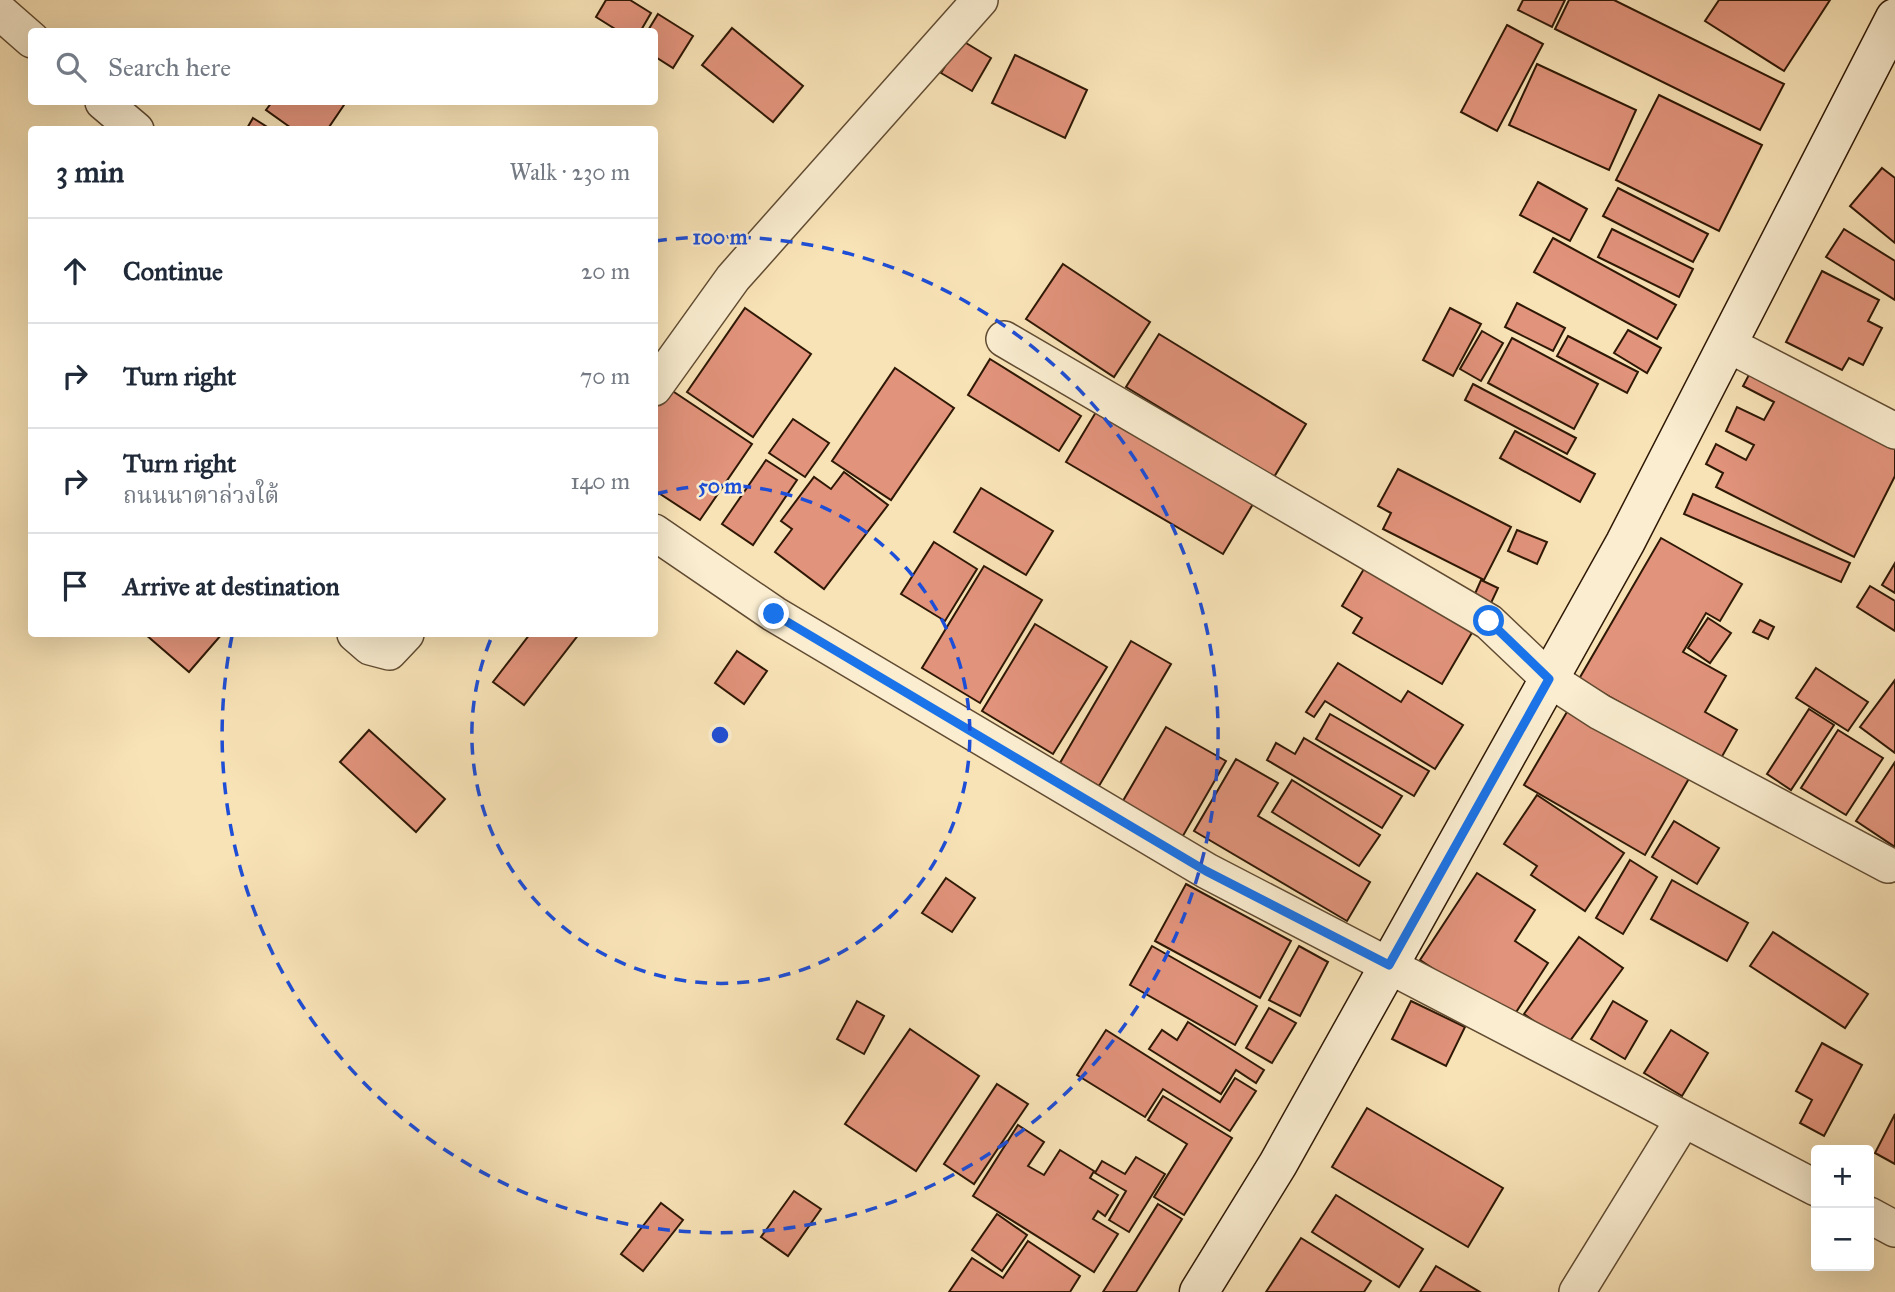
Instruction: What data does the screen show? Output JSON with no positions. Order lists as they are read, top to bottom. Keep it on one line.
{"page":{"search":"Search here","heading":["3 min","Walk · 230 m"],"list":[["Continue","20 m"],["Turn right","70 m"],["Turn right","ถนนนาตาล่วงใต้","140 m"],"Arrive at destination"],"map_buttons":["+","−"]},"rings":["100 m","50 m"]}
